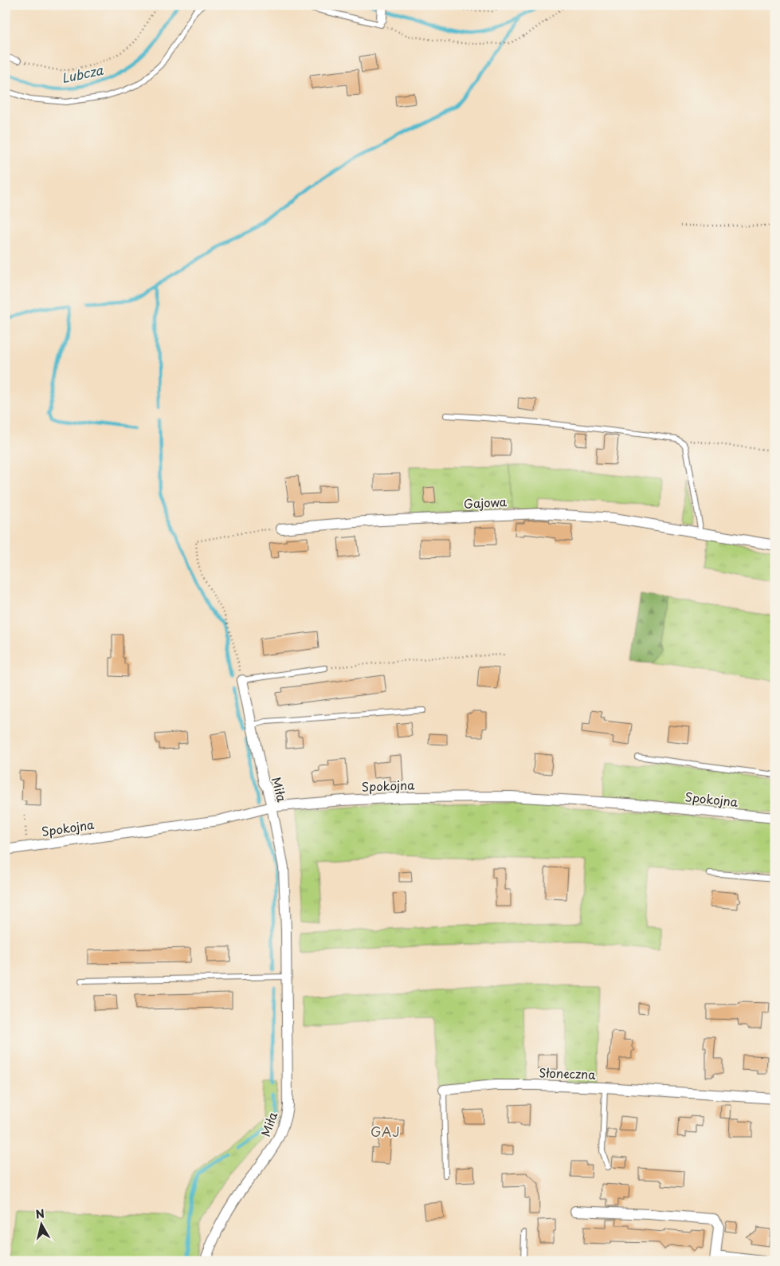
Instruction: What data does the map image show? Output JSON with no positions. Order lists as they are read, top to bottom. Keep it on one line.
{"streets":{"street":["Gajowa","Spokojna","Miła","Słoneczna"]},"crossings":[["Spokojna","Miła"]],"districts":["GAJ"],"water":["Lubcza"],"north":"top"}
